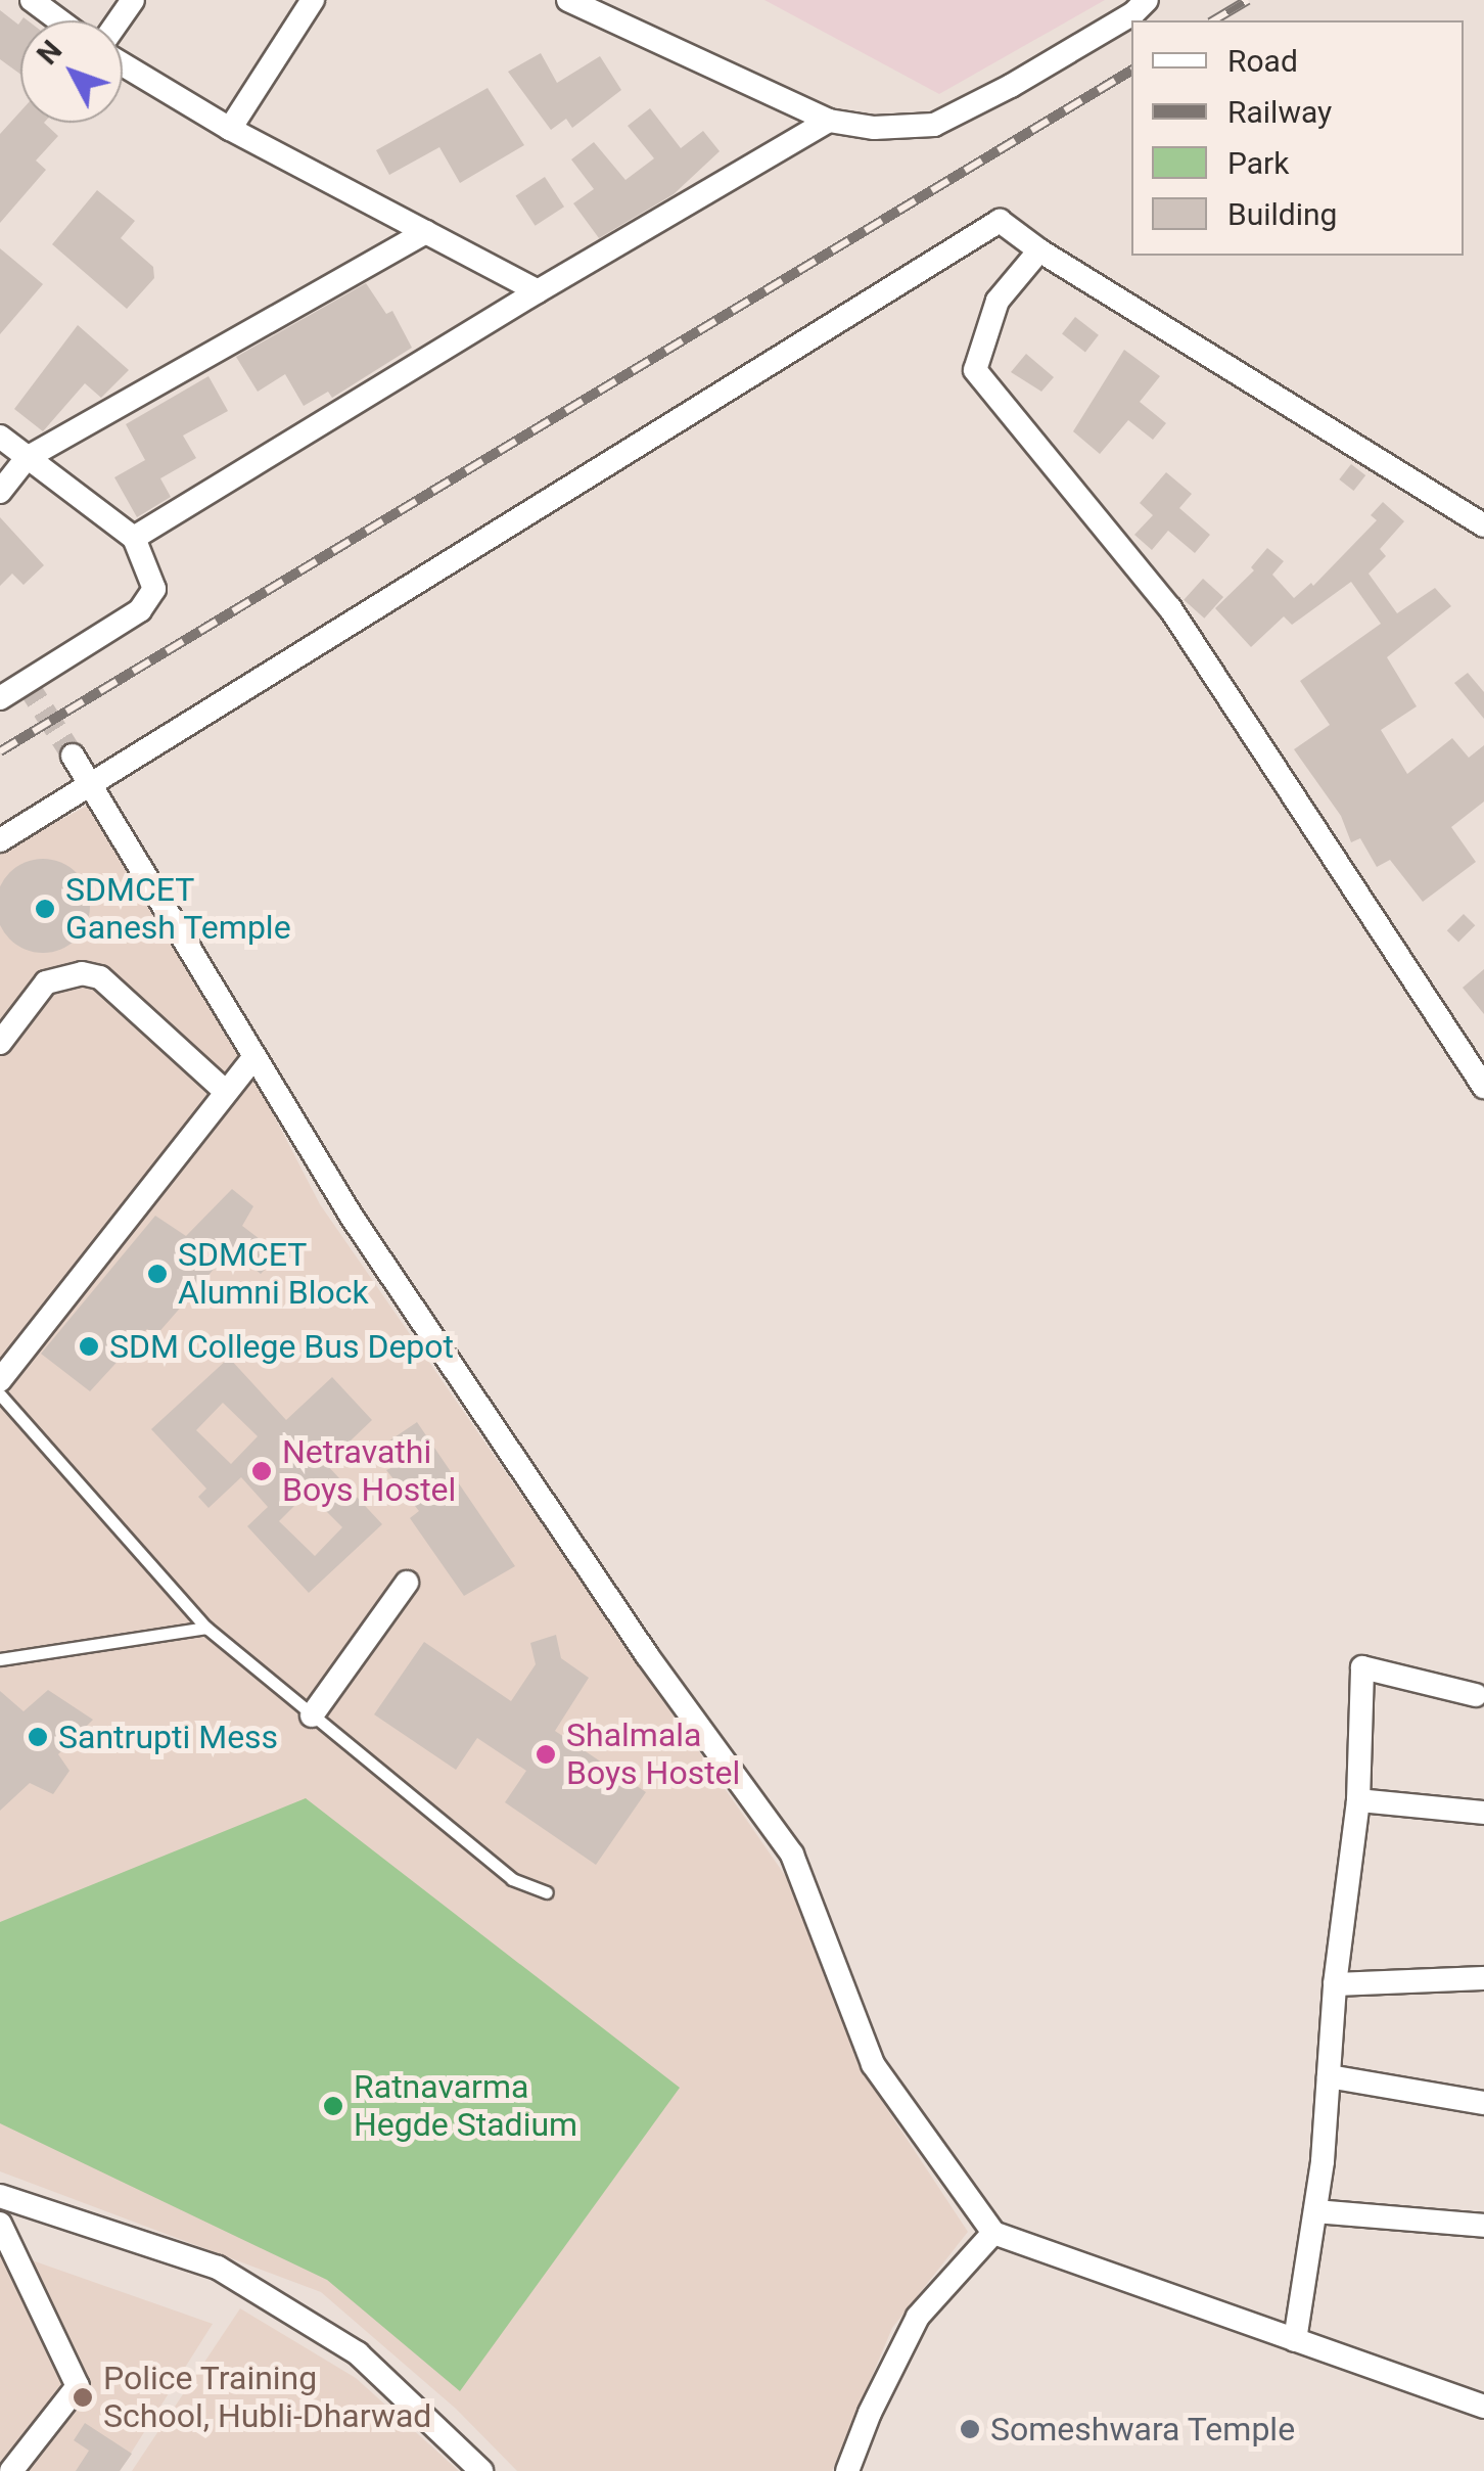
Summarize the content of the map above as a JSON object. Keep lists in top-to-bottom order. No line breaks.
{"places":["SDMCET Ganesh Temple","SDMCET Alumni Block","SDM College Bus Depot","Netravathi Boys Hostel","Santrupti Mess","Shalmala Boys Hostel","Ratnavarma Hegde Stadium","Police Training School, Hubli-Dharwad","Someshwara Temple"],"legend":["Road","Railway","Park","Building"],"north":"top left"}
